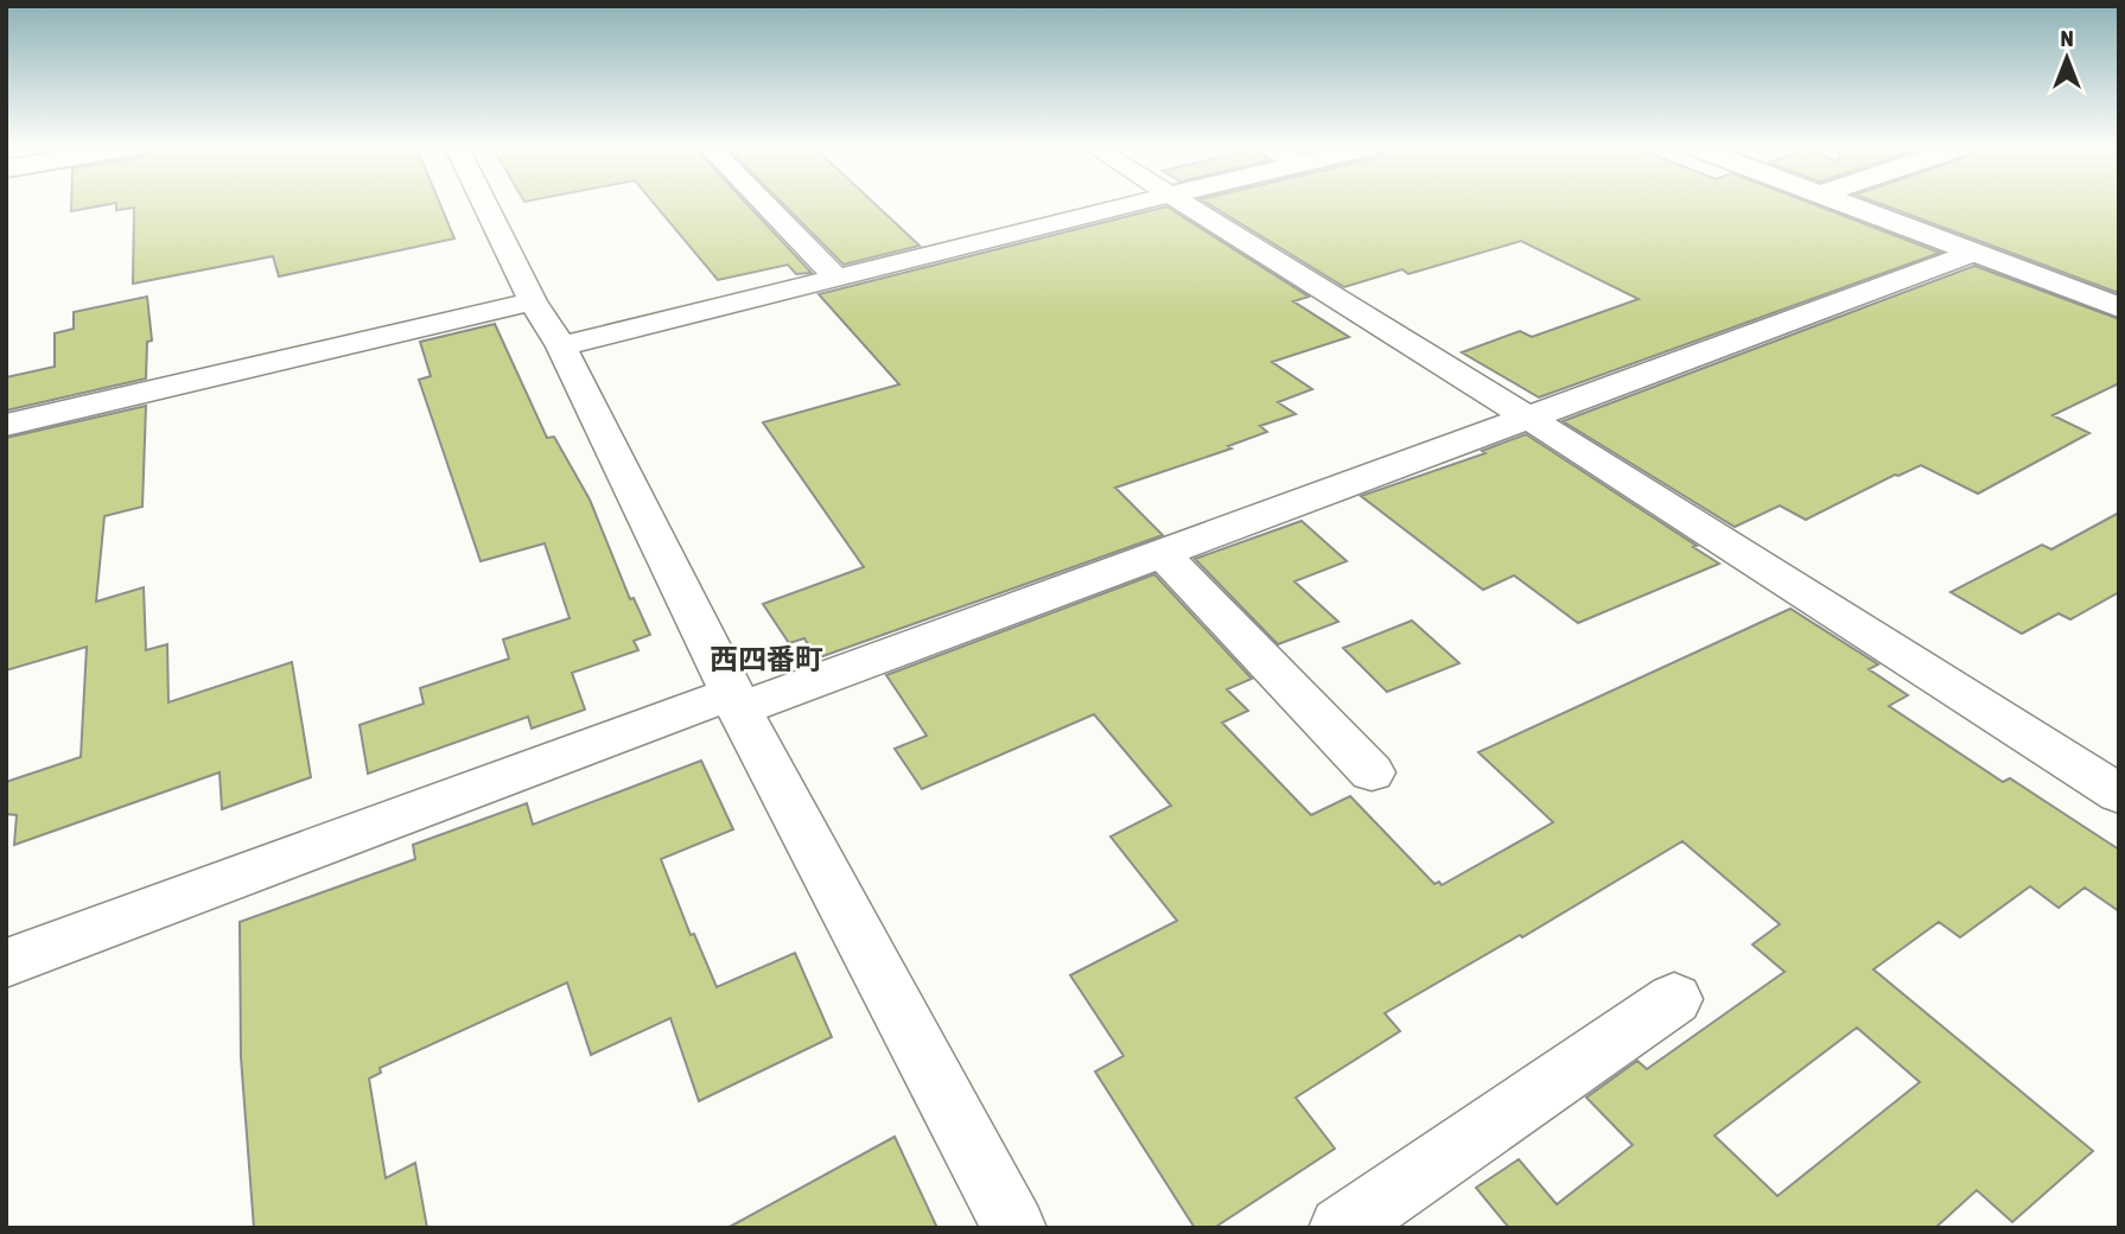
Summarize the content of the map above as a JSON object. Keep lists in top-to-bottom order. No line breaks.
{"districts":["西四番町"],"north":"top"}
